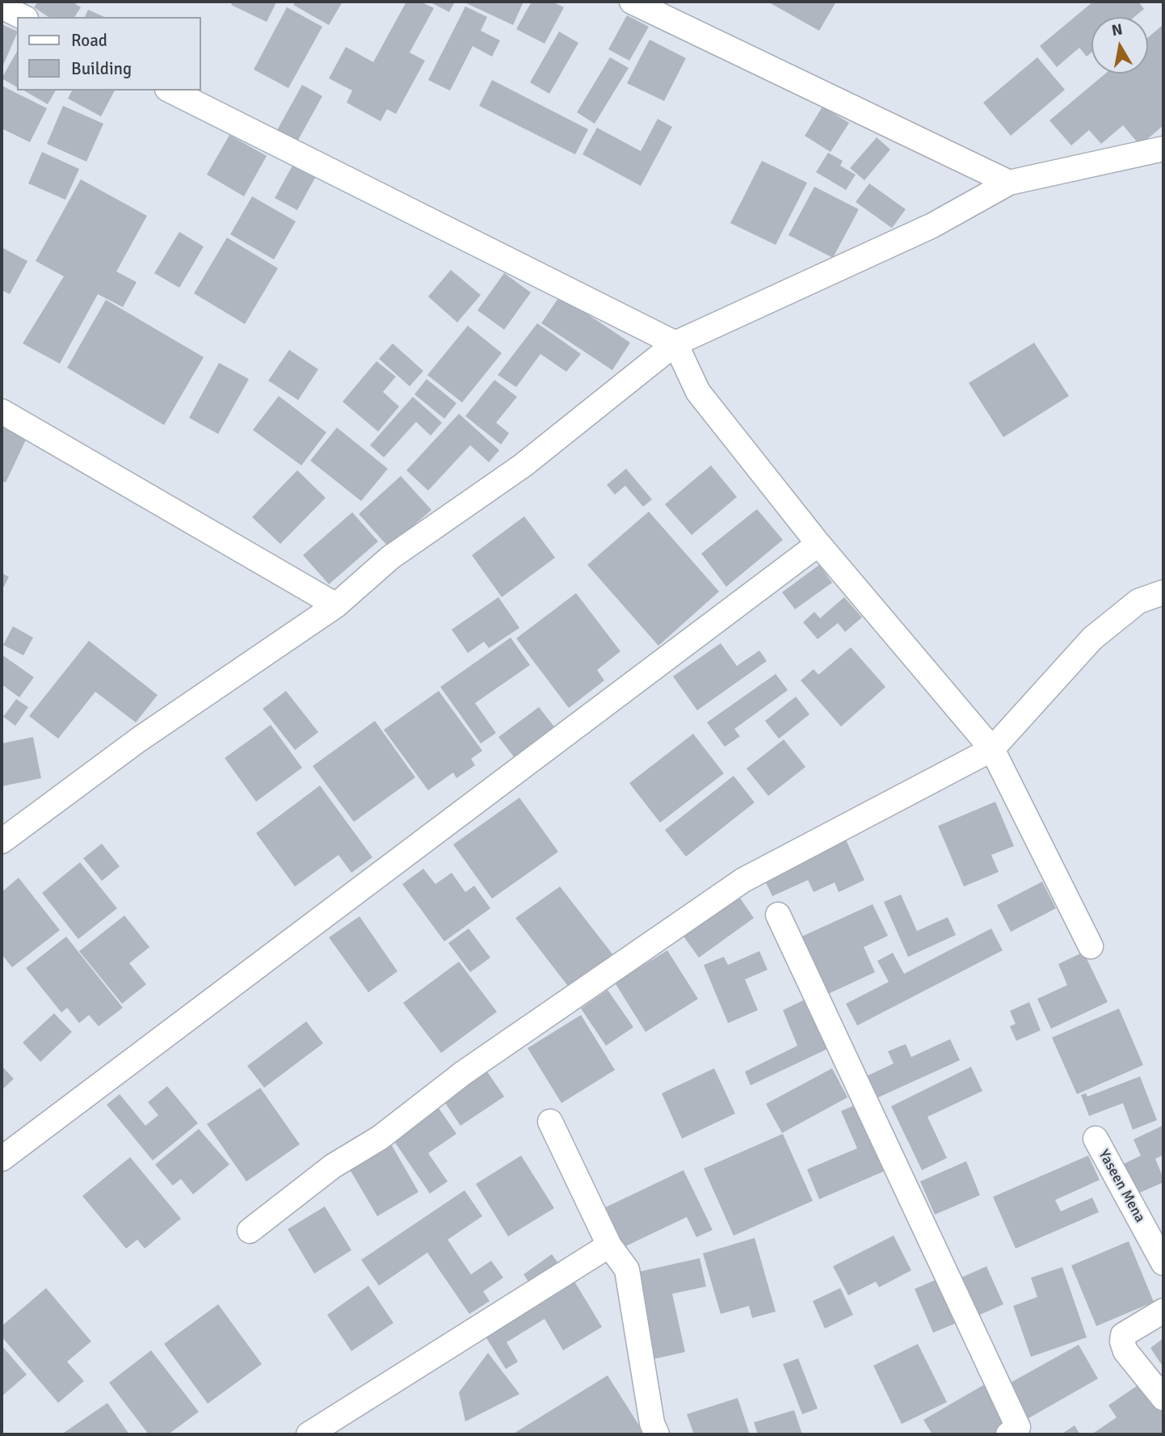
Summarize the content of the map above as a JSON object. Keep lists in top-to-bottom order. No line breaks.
{"streets":{"street":["Yaseen Mena"]},"legend":["Road","Building"],"north":"top"}
